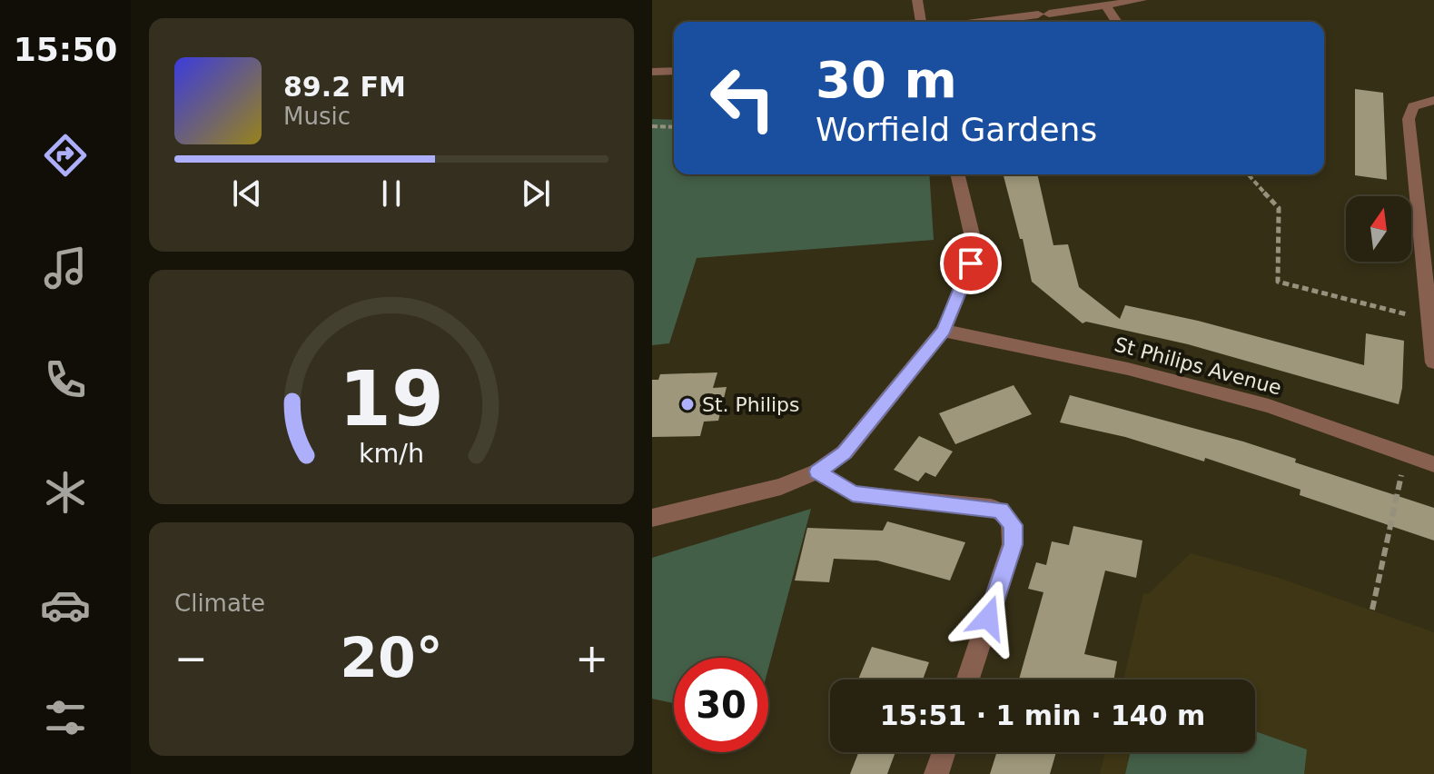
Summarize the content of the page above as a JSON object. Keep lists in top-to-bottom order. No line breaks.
{"streets":{"street":["St Philips Avenue"]},"places":["St. Philips"],"north":"top","page":{"tabs":"15:50","turn":["30 m","Worfield Gardens"],"song":["89.2 FM","Music"],"tile":"Climate","heat":["−","20°","+"],"limit":"30","trip":"15:51 · 1 min · 140 m","gauge":["19","km/h"]}}
